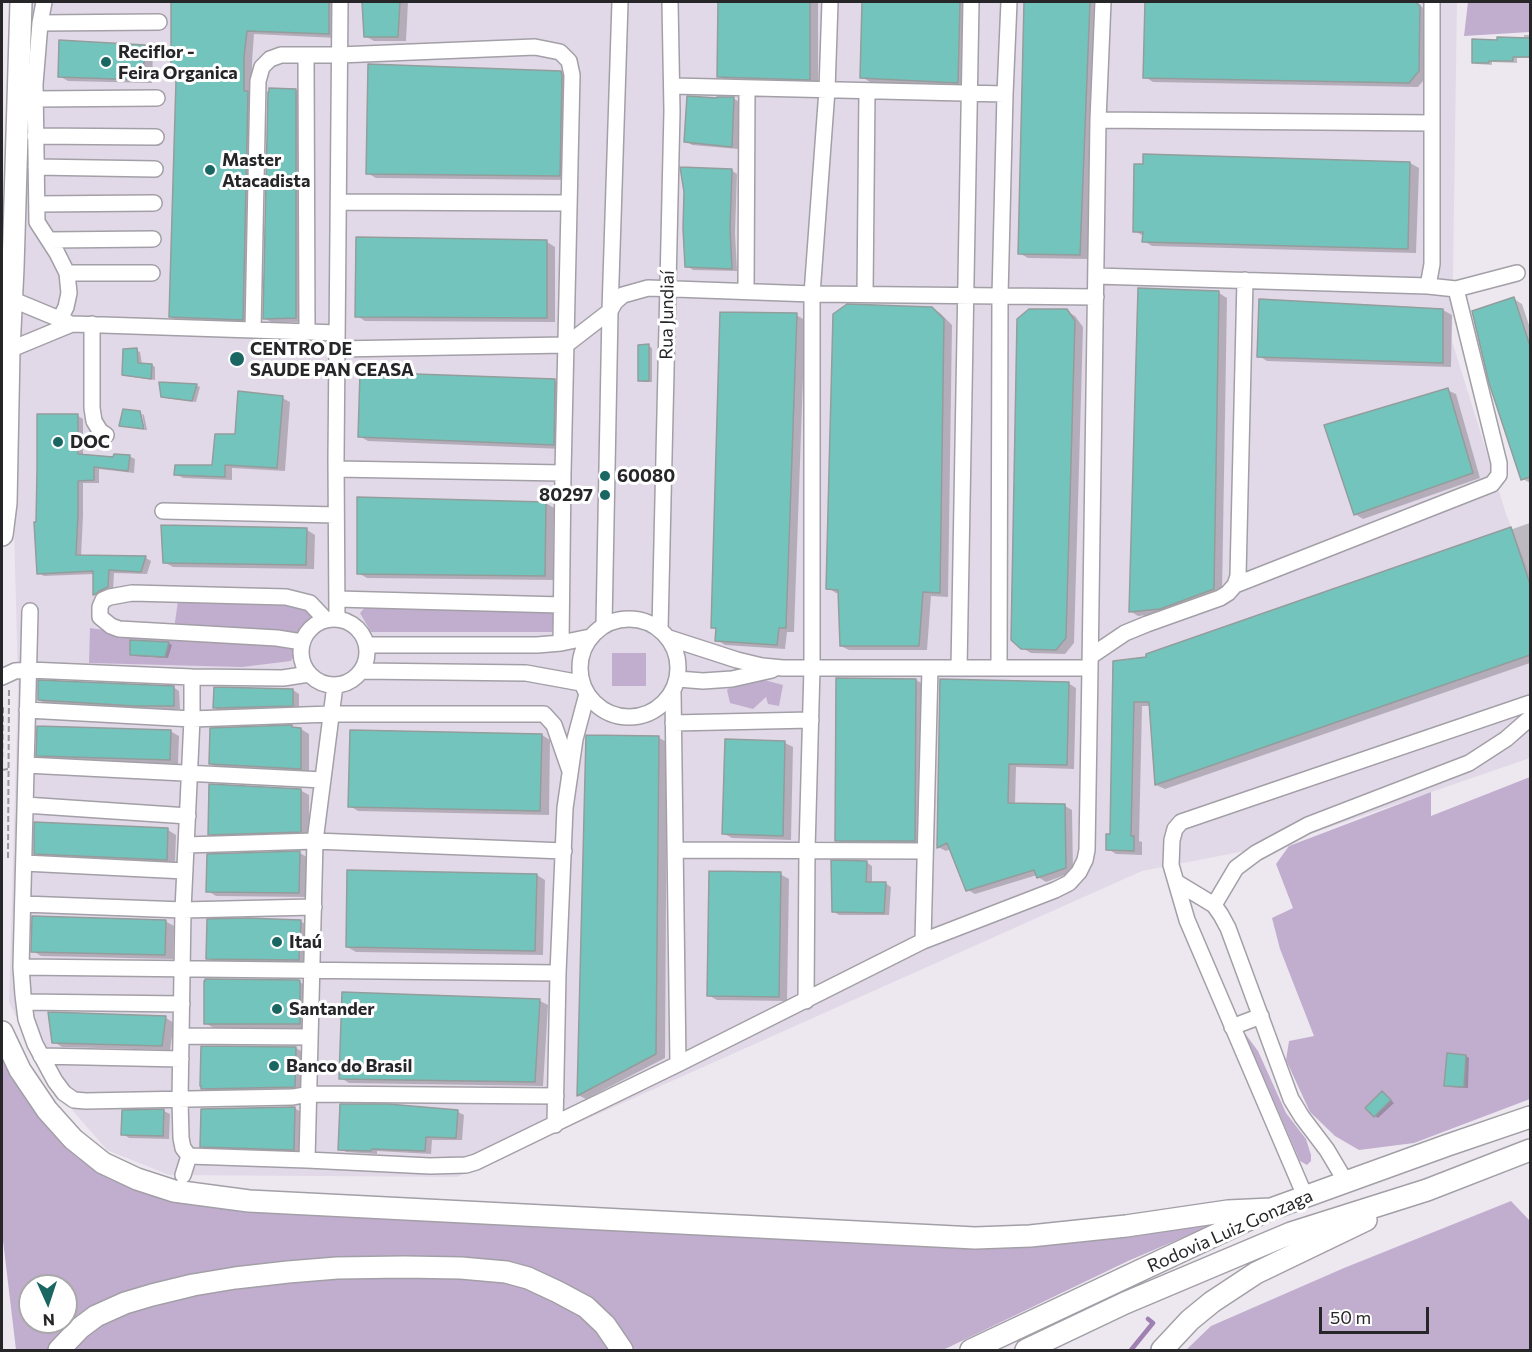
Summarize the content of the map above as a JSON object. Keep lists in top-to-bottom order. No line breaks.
{"streets":{"highway":["Rodovia Luiz Gonzaga"],"street":["Rua Jundiaí"]},"places":["Reciflor - Feira Organica","Master Atacadista","CENTRO DE SAUDE PAN CEASA","DOC","60080","80297","Itaú","Santander","Banco do Brasil"],"scale_bar":"50 m","north":"bottom"}
